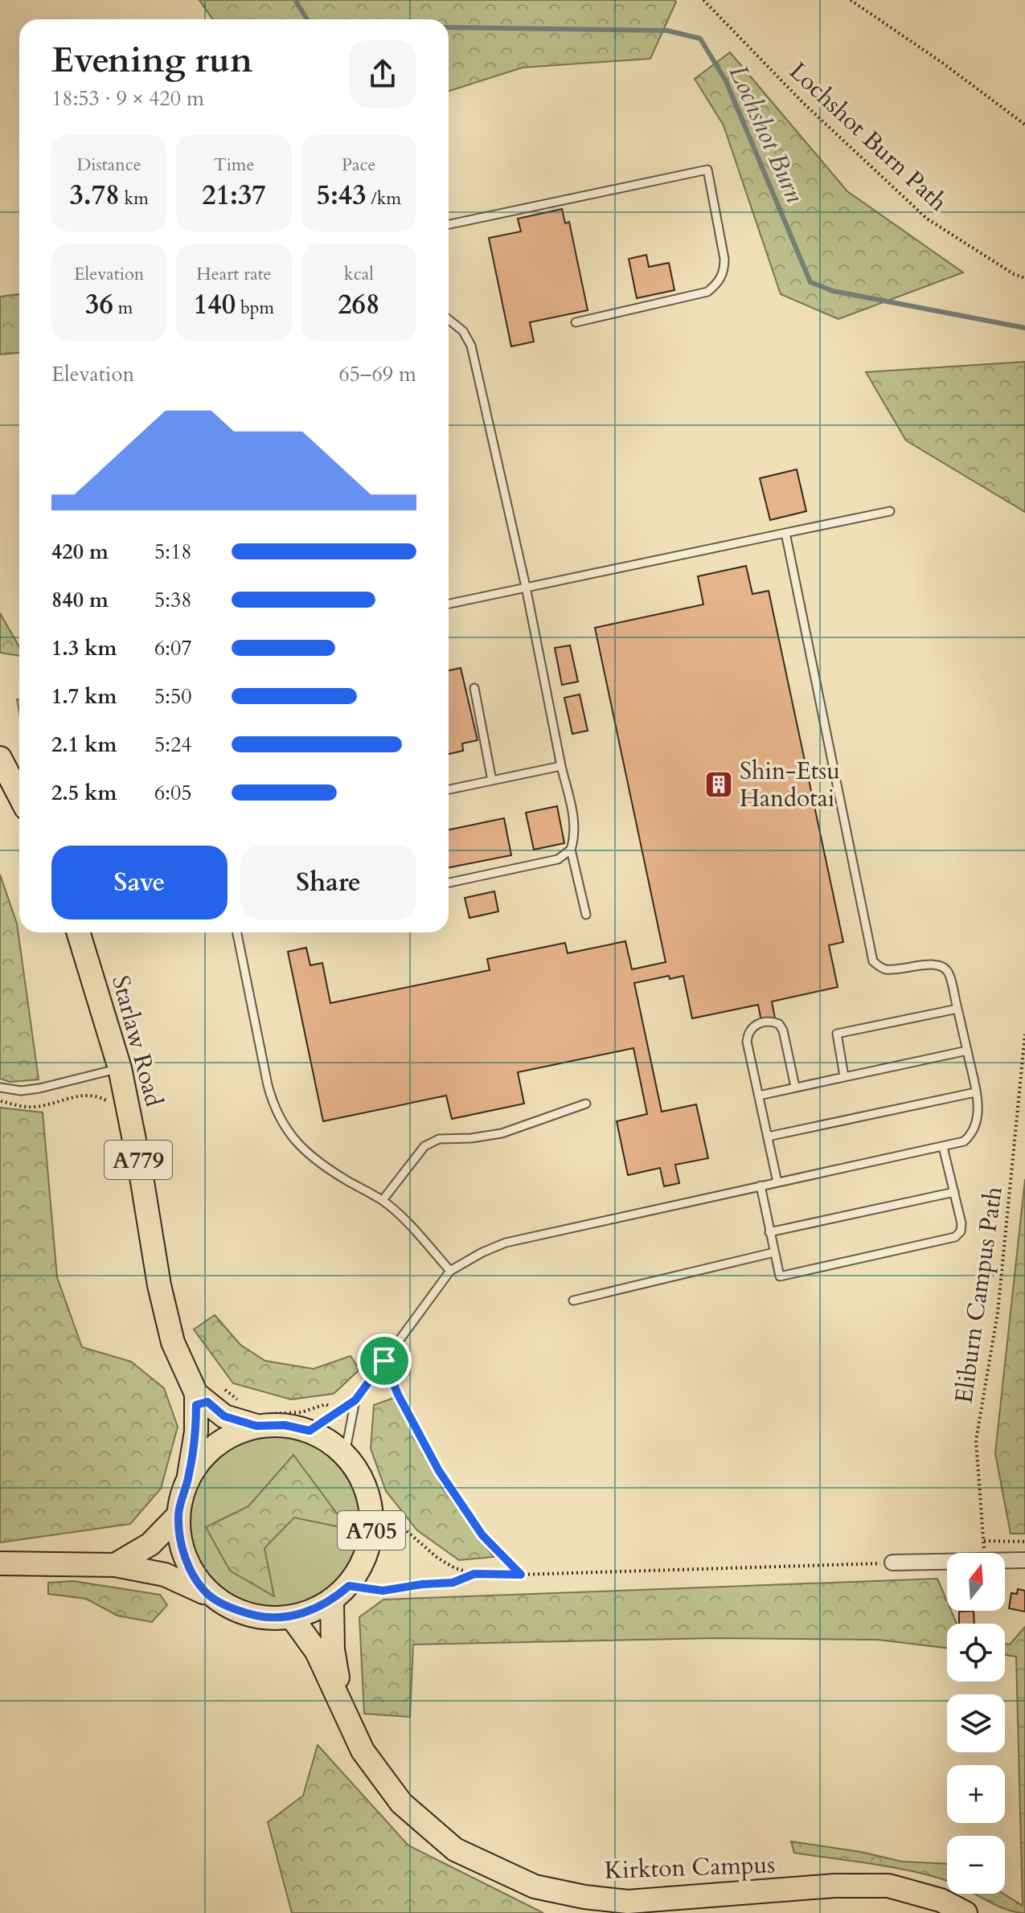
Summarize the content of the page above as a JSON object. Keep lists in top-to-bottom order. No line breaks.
{"streets":{"main road":["Starlaw Road","A779","A705","Kirkton Campus"],"path":["Lochshot Burn Path","Eliburn Campus Path"]},"crossings":[["Starlaw Road","A779"],["A779","A705"]],"water":["Lochshot Burn"],"places":{"building":["Shin-Etsu Handotai"]},"north":"top","page":{"heading":["Evening run","18:53 · 9 × 420 m"],"stats":[["Distance","3.78 km"],["Time","21:37"],["Pace","5:43 /km"],["Elevation","36 m"],["Heart rate","140 bpm"],["kcal","268"]],"chart":["Elevation","65–69 m"],"list":[{"name":"420 m","note":"5:18"},{"name":"840 m","note":"5:38"},{"name":"1.3 km","note":"6:07"},{"name":"1.7 km","note":"5:50"},{"name":"2.1 km","note":"5:24"},{"name":"2.5 km","note":"6:05"}],"buttons":["Save","Share"],"map_buttons":["+","−"]}}
